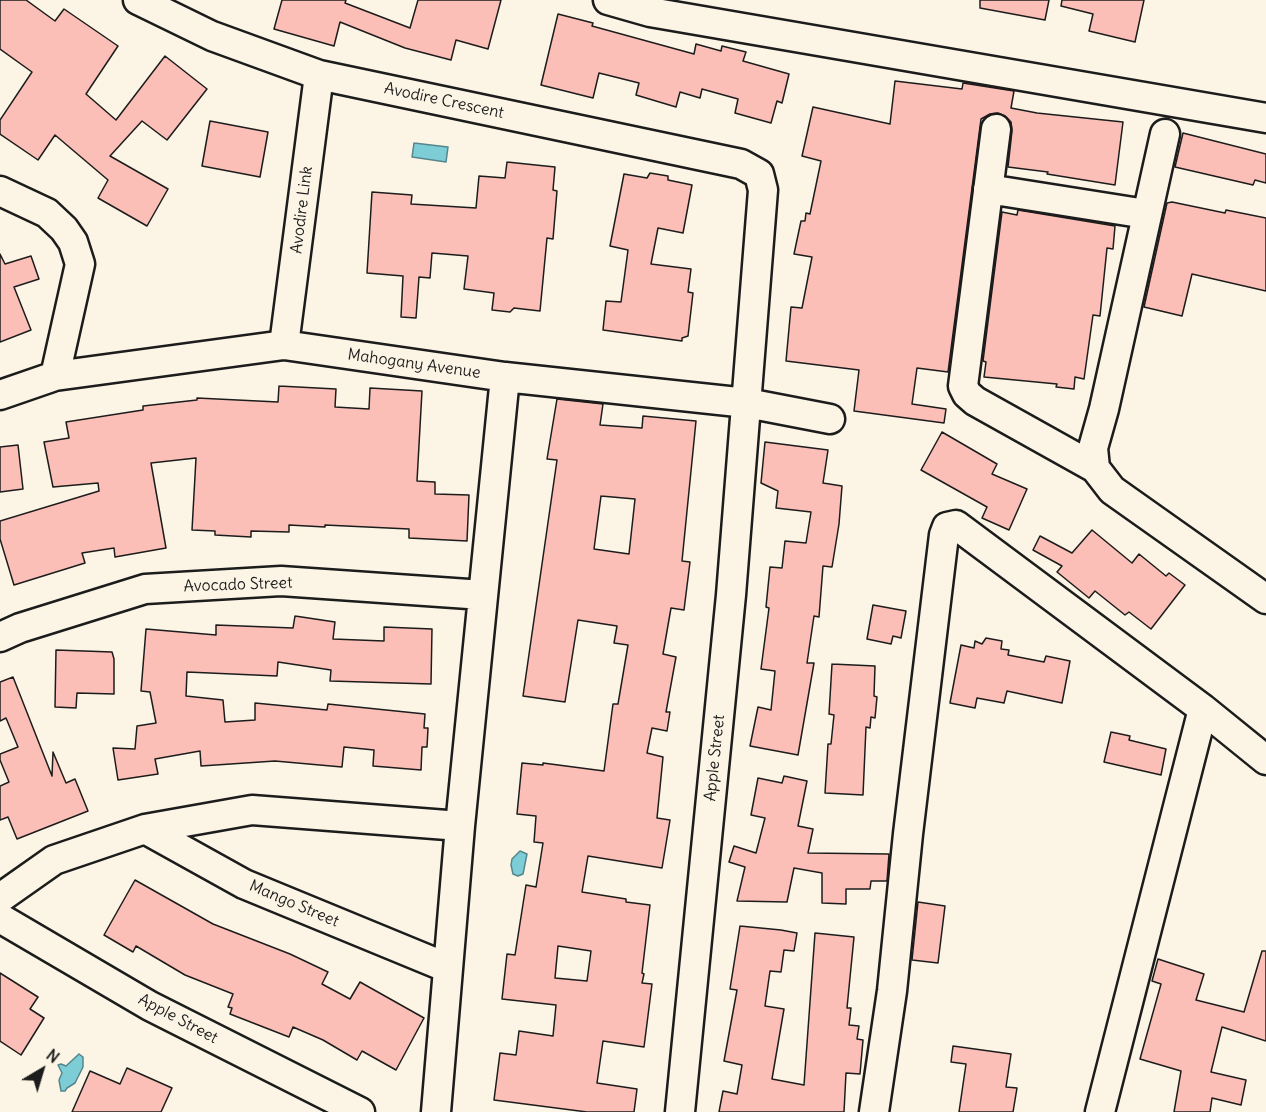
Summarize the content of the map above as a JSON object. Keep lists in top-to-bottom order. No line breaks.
{"streets":{"street":["Avodire Crescent","Avodire Link","Mahogany Avenue","Avocado Street","Apple Street","Mango Street"]},"crossings":[["Avodire Crescent","Avodire Link"],["Avodire Crescent","Apple Street"],["Avodire Link","Mahogany Avenue"],["Mahogany Avenue","Apple Street"]],"north":"top right"}
